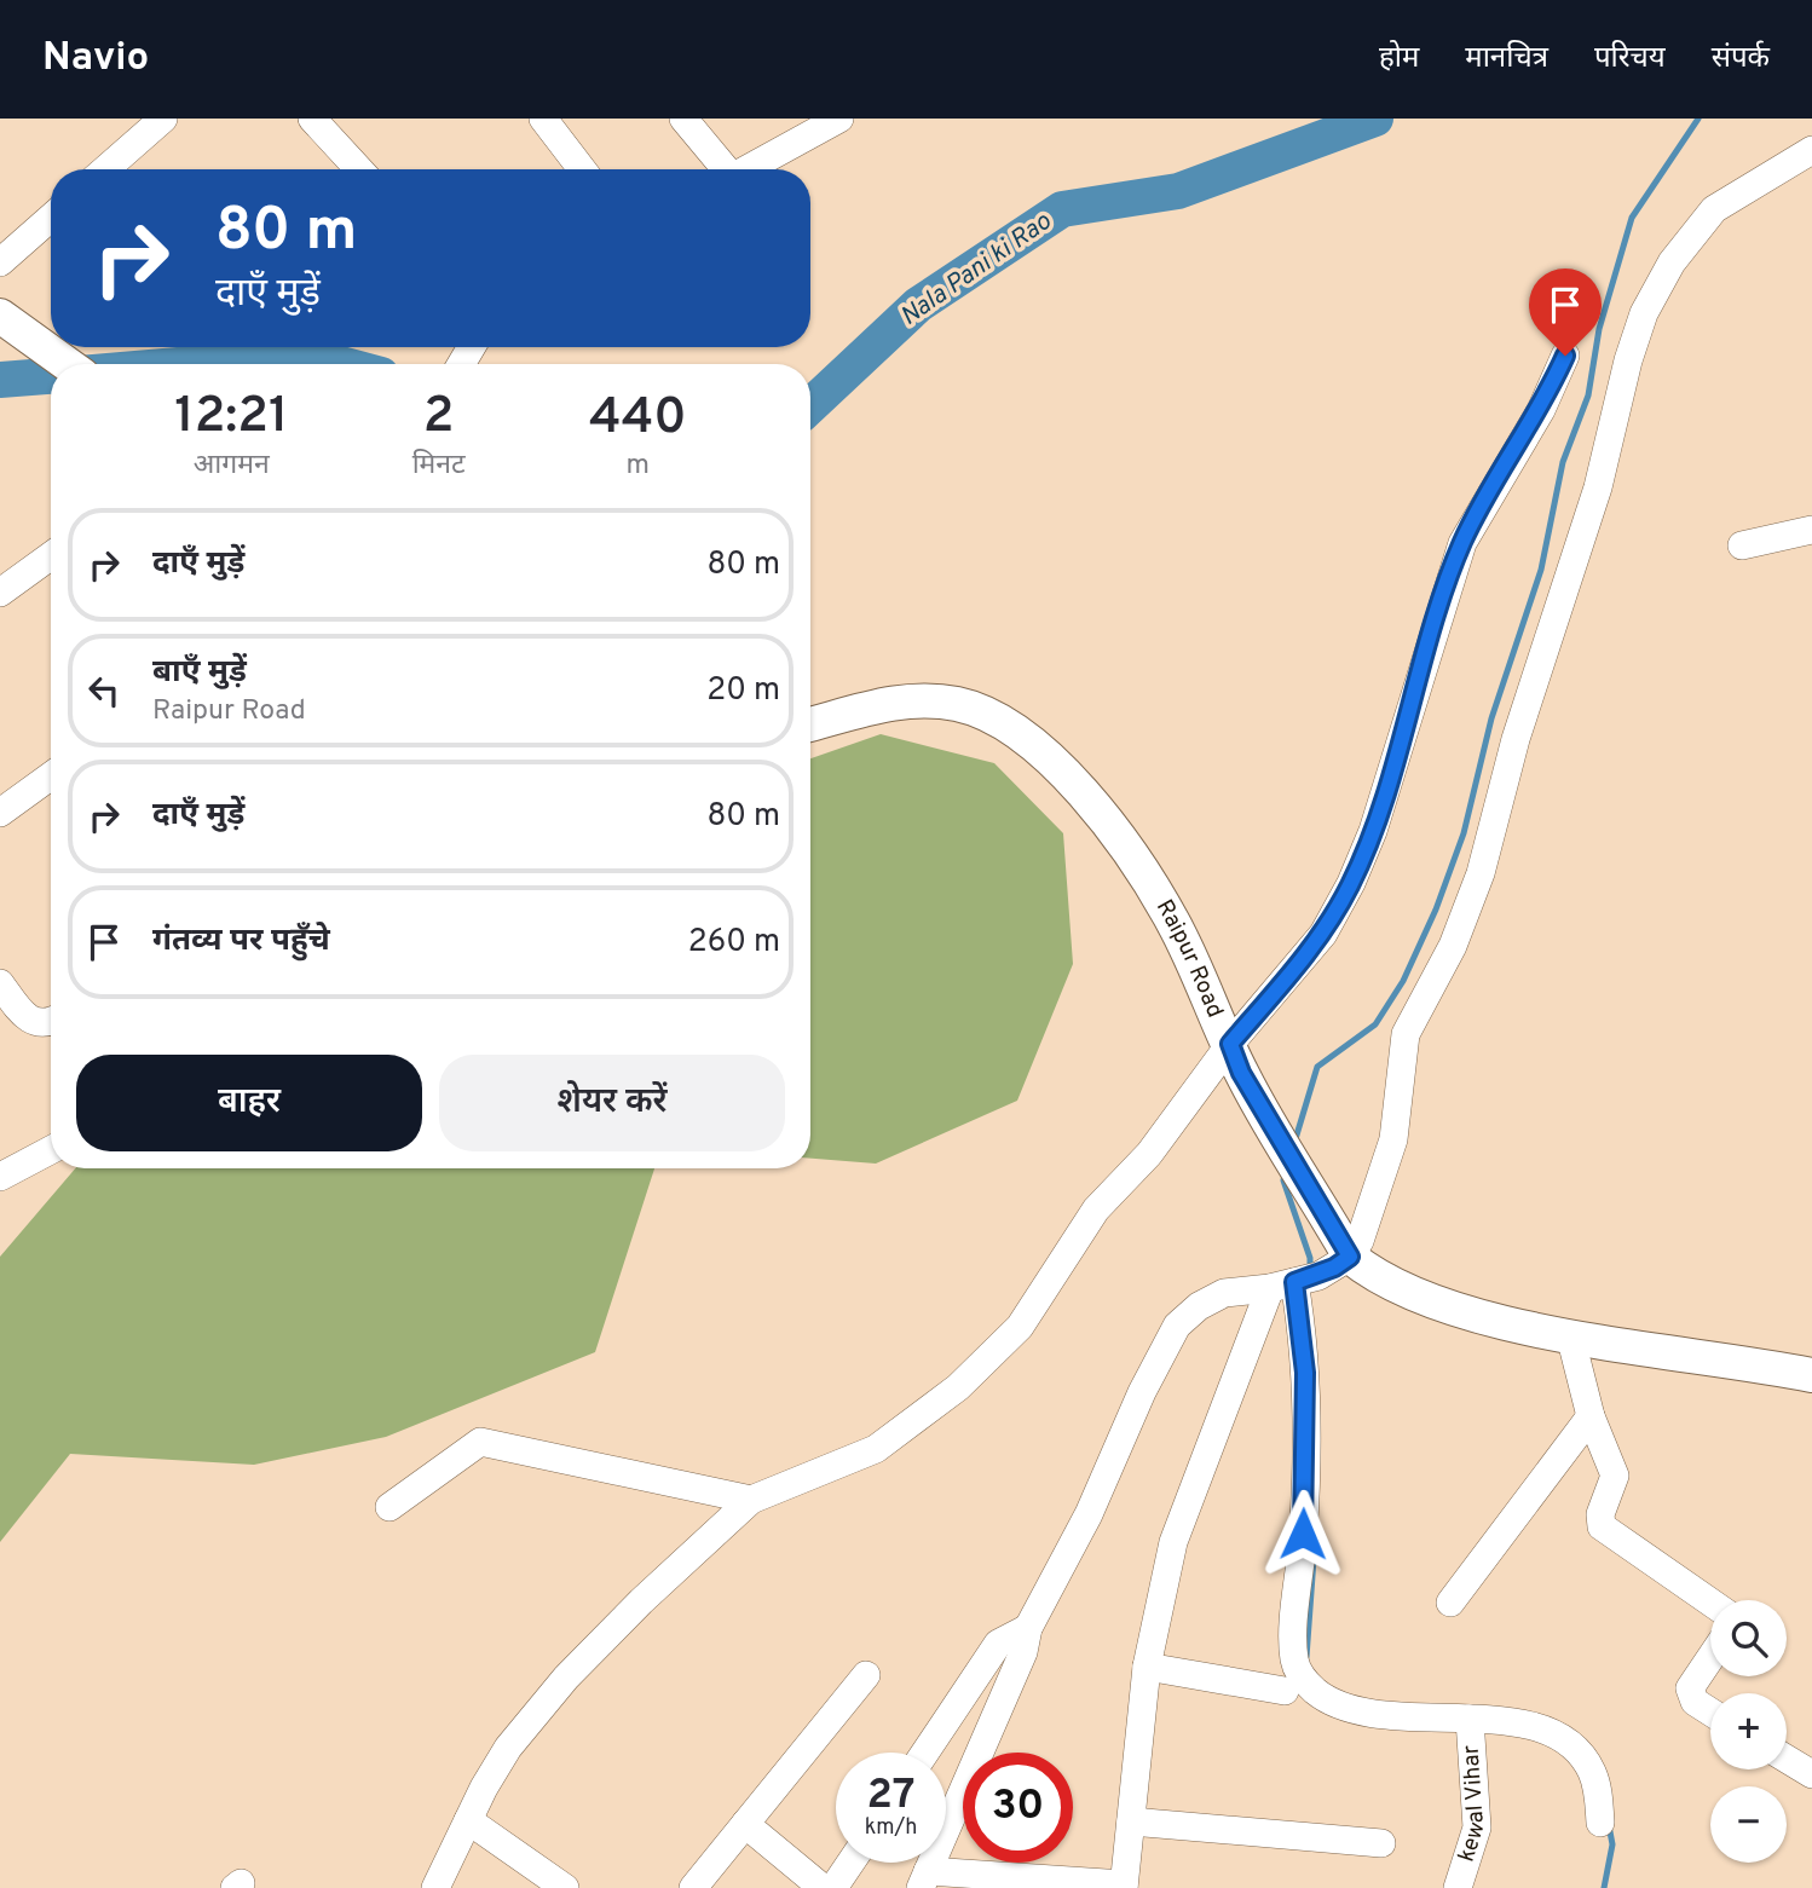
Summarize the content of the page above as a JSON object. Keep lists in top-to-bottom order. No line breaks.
{"streets":{"main road":["Raipur Road"],"street":["kewal Vihar"]},"water":["Nala Pani ki Rao"],"page":{"header":"Navio","nav":["होम","मानचित्र","परिचय","संपर्क"],"turn":["80 m","दाएँ मुड़ें"],"eta":["12:21","आगमन","2","मिनट","440","m"],"list":[{"name":"दाएँ मुड़ें","value":"80 m"},{"name":"बाएँ मुड़ें","note":"Raipur Road","value":"20 m"},{"name":"दाएँ मुड़ें","value":"80 m"},{"name":"गंतव्य पर पहुँचे","value":"260 m"}],"buttons":["बाहर","शेयर करें"],"map_buttons":["+","−"],"speed":"27 km/h","limit":"30"}}
